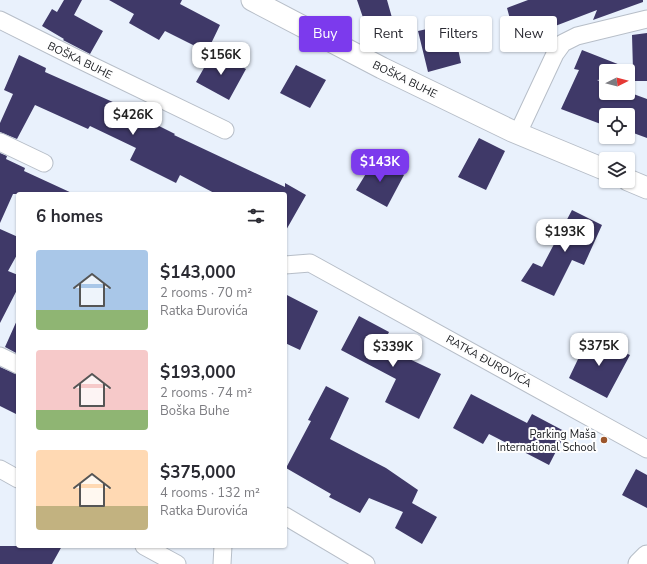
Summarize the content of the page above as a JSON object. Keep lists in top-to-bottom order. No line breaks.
{"streets":{"street":["BOŠKA BUHE","RATKA ĐUROVIĆA"]},"places":["Parking Maša International School"],"north":"right","page":{"chip":["Buy","Rent","Filters","New"],"price":["$156K","$426K","$143K","$193K","$375K","$339K"],"heading":"6 homes","list":[{"name":"$143,000","note":"2 rooms · 70 m² · Ratka Đurovića"},{"name":"$193,000","note":"2 rooms · 74 m² · Boška Buhe"},{"name":"$375,000","note":"4 rooms · 132 m² · Ratka Đurovića"}]}}
